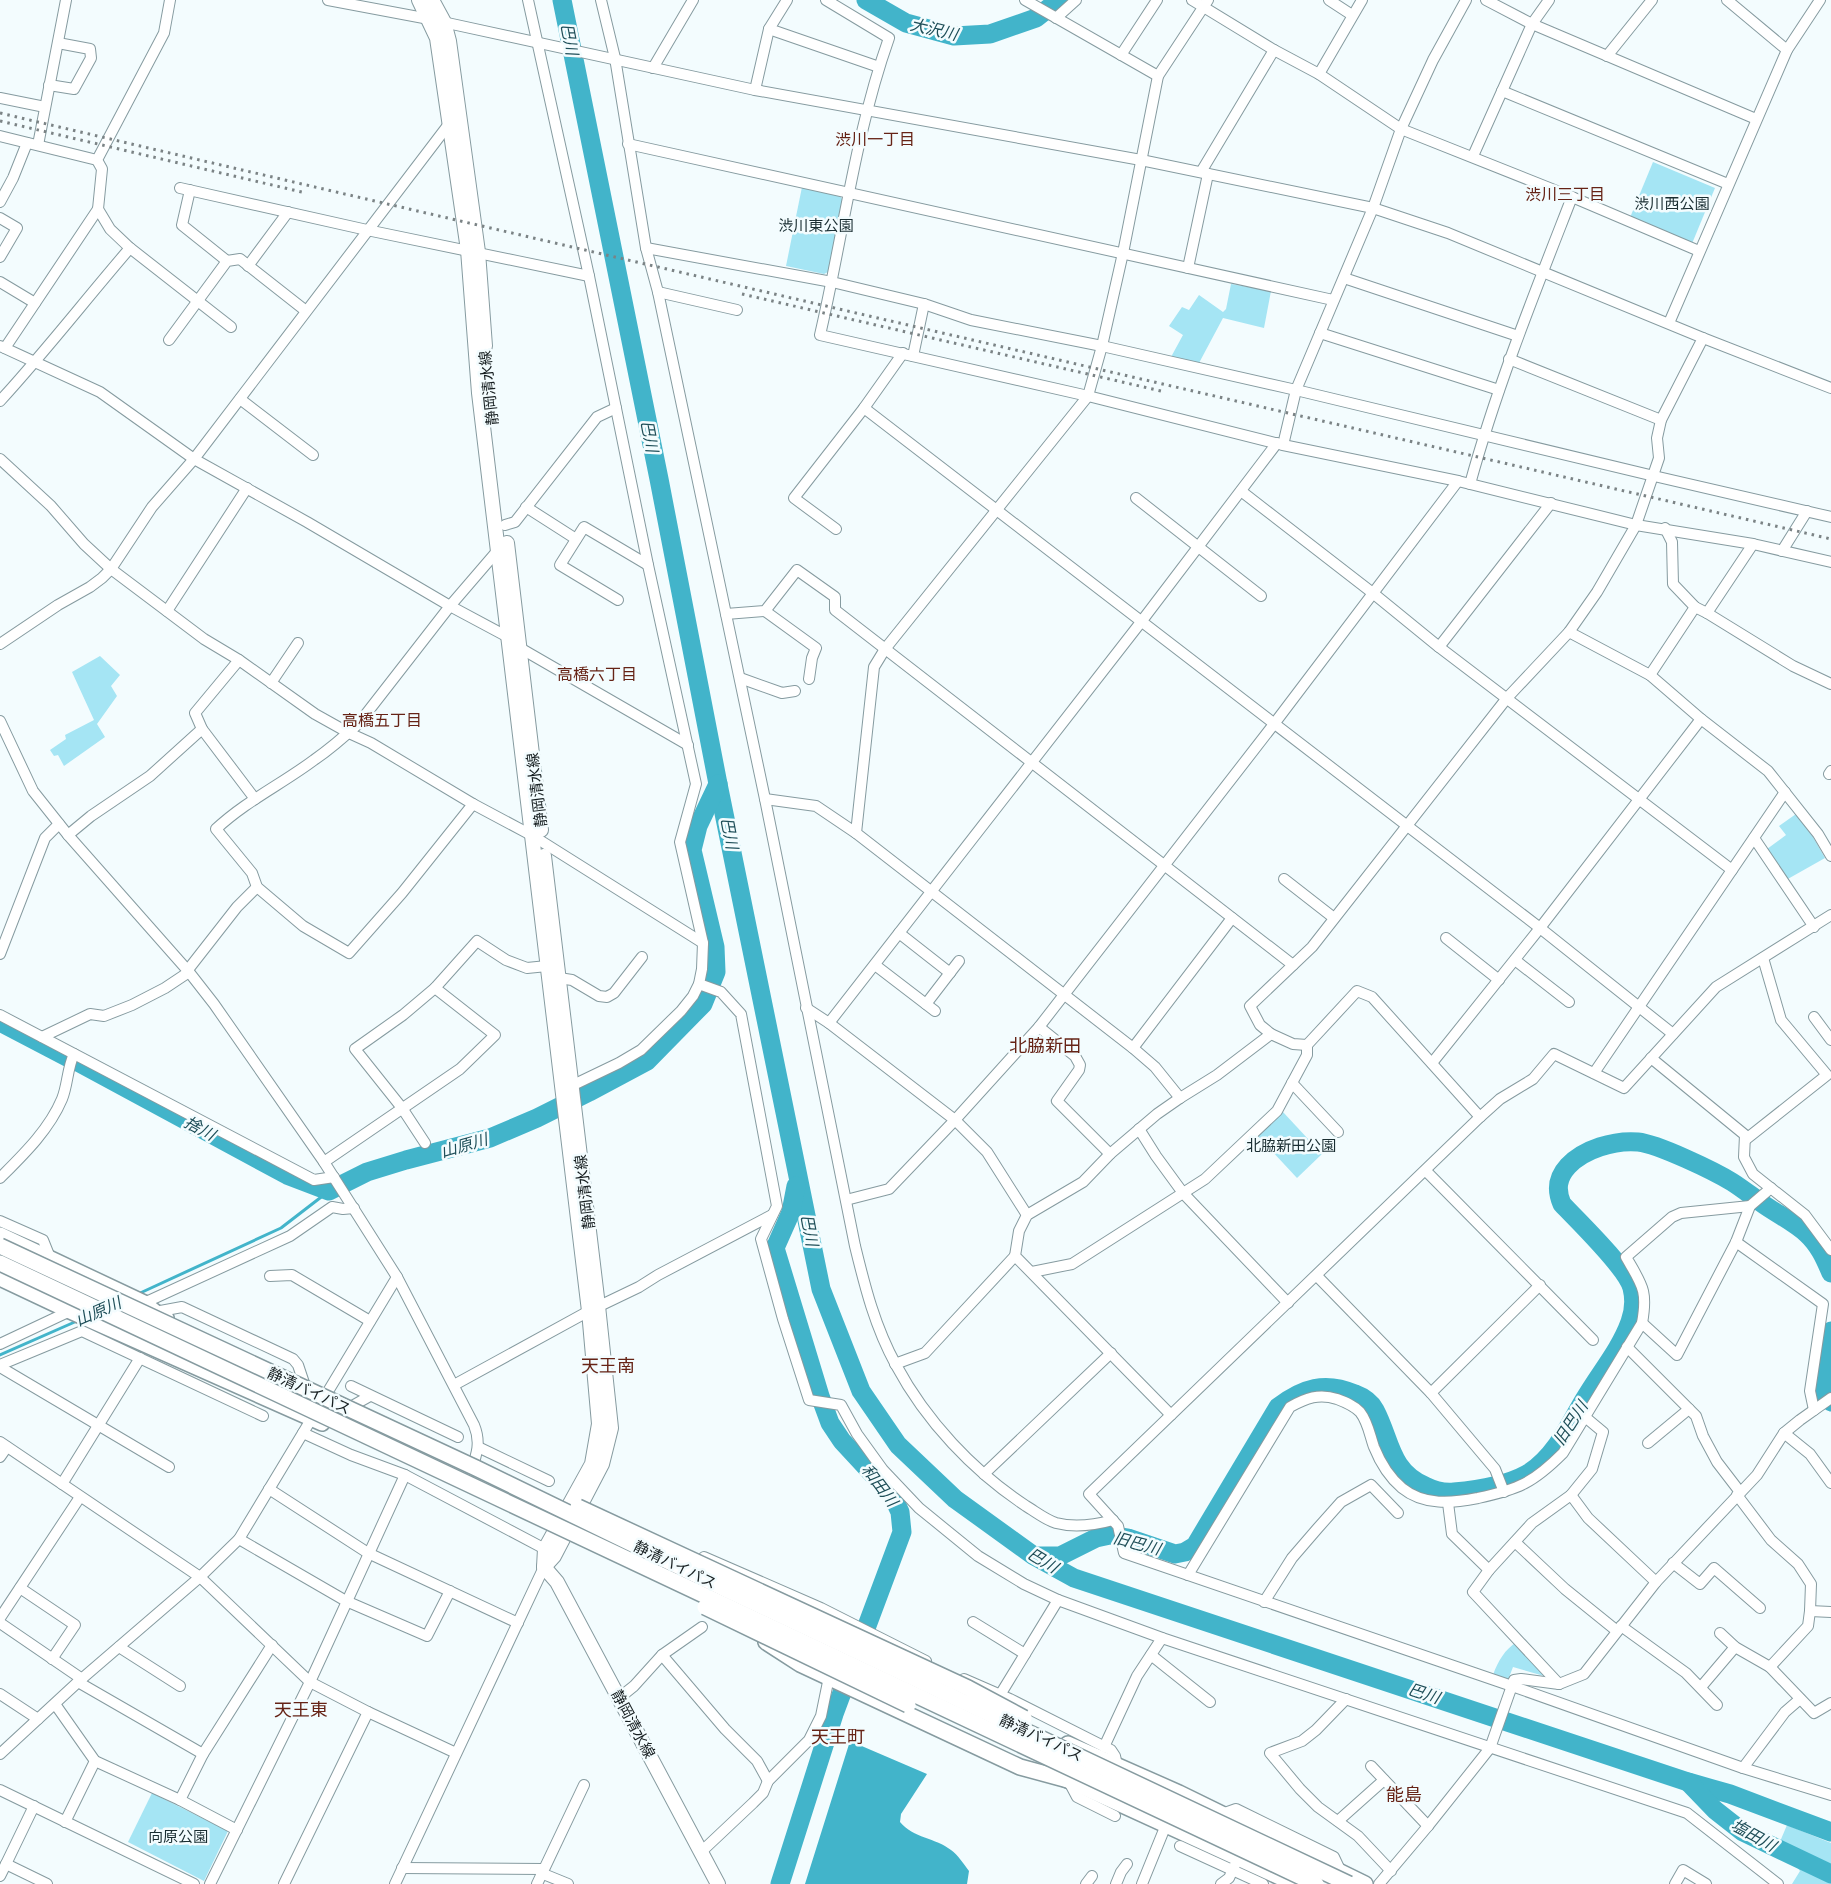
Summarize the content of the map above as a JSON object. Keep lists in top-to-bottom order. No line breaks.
{"streets":{"highway":["静清バイパス"],"main road":["静岡清水線"]},"districts":["渋川一丁目","渋川三丁目","高橋六丁目","高橋五丁目","北脇新田","天王南","天王東","天王町","能島"],"water":["大沢川","巴川","捨川","山原川","旧巴川","和田川","塩田川"],"parks":["渋川西公園","渋川東公園","北脇新田公園","向原公園"]}
